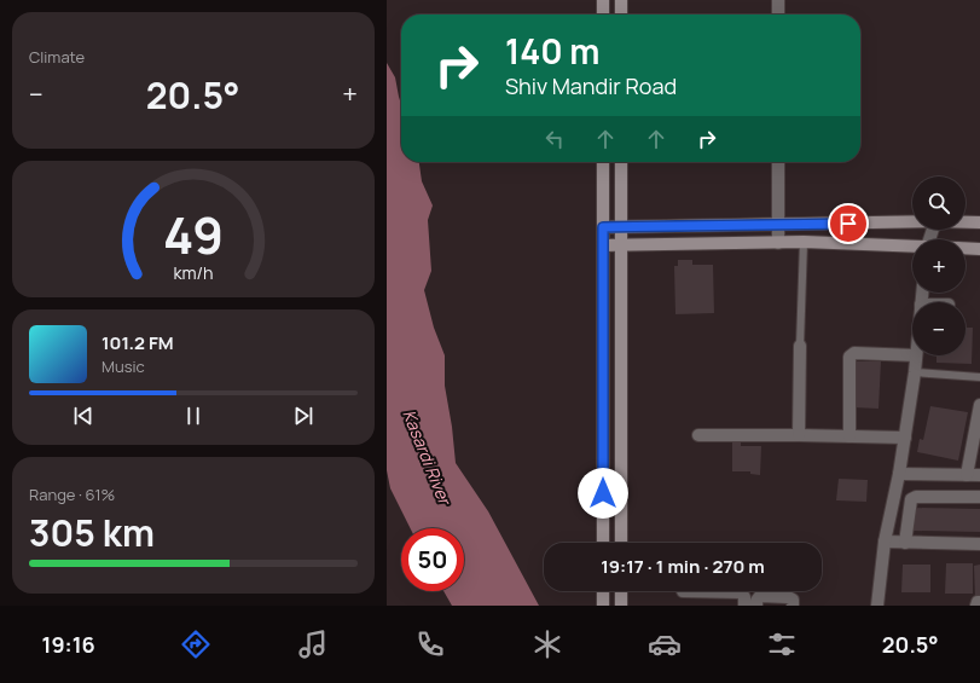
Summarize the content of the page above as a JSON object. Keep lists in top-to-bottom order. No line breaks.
{"water":["Kasardi River"],"page":{"tile":["Climate",["Range · 61%","305 km"]],"turn":["140 m","Shiv Mandir Road"],"heat":["−","20.5°","+"],"map_buttons":["+","−"],"song":["101.2 FM","Music"],"limit":"50","trip":"19:17 · 1 min · 270 m","tabs":["19:16","20.5°"],"gauge":["49","km/h"]}}
